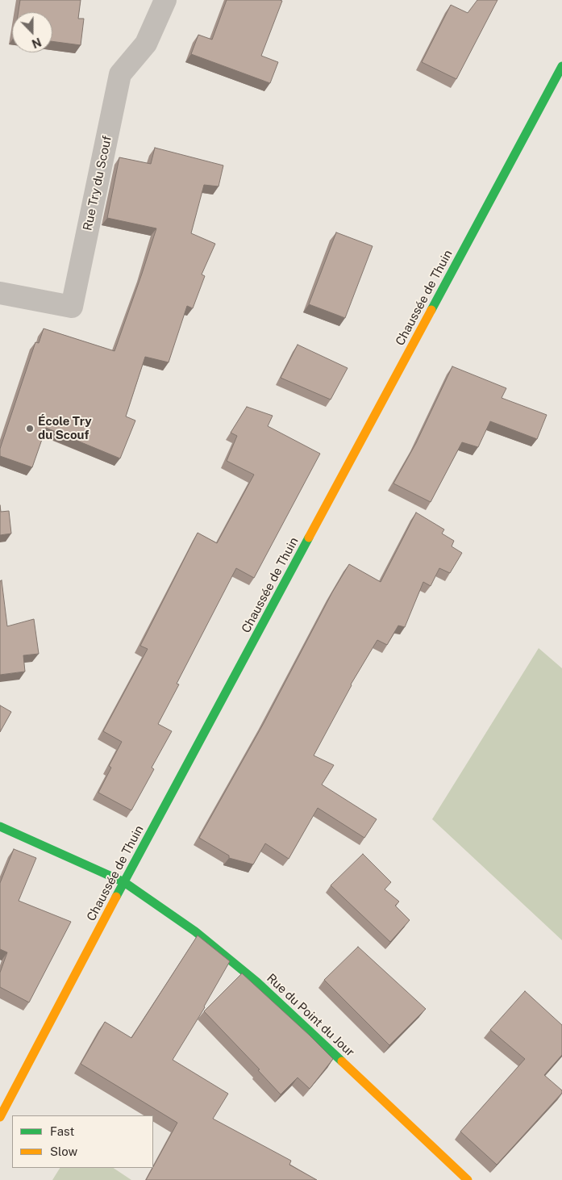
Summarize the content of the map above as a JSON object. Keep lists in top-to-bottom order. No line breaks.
{"streets":{"main road":["Chaussée de Thuin","Rue du Point du Jour"],"street":["Rue Try du Scouf"]},"crossings":[["Chaussée de Thuin","Rue du Point du Jour"]],"places":["École Try du Scouf"],"legend":["Fast","Slow"],"north":"bottom"}
